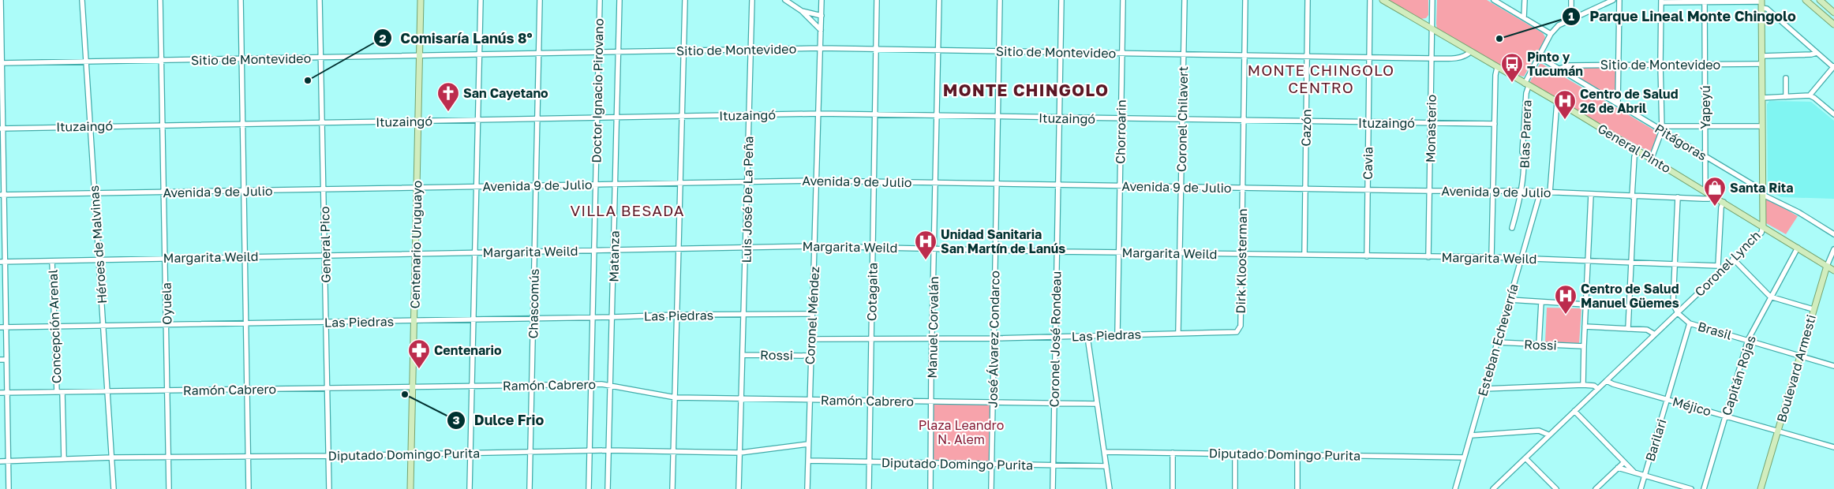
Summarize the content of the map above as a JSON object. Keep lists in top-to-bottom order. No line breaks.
{"streets":{"main road":["General Pinto","Centenario Uruguayo","Coronel Lynch","Boulevard Armesti"],"street":["Sitio de Montevideo","Doctor Ignacio Pirovano","Yapeyú","Ituzaingó","Coronel Chilavert","Cazón","Monasterio","Chorroarin","Blas Parera","Pitágoras","Cavia","Avenida 9 de Julio","Luis José De La Peña","Héroes de Malvinas","General Pico","Margarita Weild","Matanza","Dirk Kloosterman","Cotagaita","Oyuela","Chascomús","Las Piedras","Coronel Méndez","Concepción Arenal","Manuel Corvalán","Brasil","José Álvarez Condarco","Coronel José Rondeau","Esteban Echeverría","Rossi","Capitán Rojas","Ramón Cabrero","Méjico","Barilari","Diputado Domingo Purita"]},"crossings":[["Sitio de Montevideo","Doctor Ignacio Pirovano"],["Sitio de Montevideo","Yapeyú"],["Sitio de Montevideo","Coronel Chilavert"],["Sitio de Montevideo","Cazón"],["Sitio de Montevideo","Monasterio"],["Sitio de Montevideo","Chorroarin"],["Sitio de Montevideo","Pitágoras"],["Sitio de Montevideo","General Pinto"],["Sitio de Montevideo","Cavia"],["Sitio de Montevideo","Luis José De La Peña"],["Sitio de Montevideo","Héroes de Malvinas"],["Sitio de Montevideo","General Pico"],["Sitio de Montevideo","Centenario Uruguayo"],["Sitio de Montevideo","Matanza"],["Sitio de Montevideo","Dirk Kloosterman"],["Sitio de Montevideo","Coronel Lynch"],["Sitio de Montevideo","Cotagaita"],["Sitio de Montevideo","Oyuela"],["Sitio de Montevideo","Chascomús"],["Sitio de Montevideo","Coronel Méndez"],["Sitio de Montevideo","Manuel Corvalán"],["Sitio de Montevideo","José Álvarez Condarco"],["Sitio de Montevideo","Coronel José Rondeau"],["Doctor Ignacio Pirovano","Ituzaingó"],["Doctor Ignacio Pirovano","Avenida 9 de Julio"],["Doctor Ignacio Pirovano","Margarita Weild"],["Doctor Ignacio Pirovano","Las Piedras"],["Doctor Ignacio Pirovano","Ramón Cabrero"],["Doctor Ignacio Pirovano","Diputado Domingo Purita"],["Yapeyú","Pitágoras"],["Yapeyú","General Pinto"],["Ituzaingó","Coronel Chilavert"],["Ituzaingó","Cazón"],["Ituzaingó","Monasterio"],["Ituzaingó","Chorroarin"],["Ituzaingó","Cavia"],["Ituzaingó","Luis José De La Peña"],["Ituzaingó","Héroes de Malvinas"],["Ituzaingó","General Pico"],["Ituzaingó","Centenario Uruguayo"],["Ituzaingó","Matanza"],["Ituzaingó","Dirk Kloosterman"],["Ituzaingó","Cotagaita"],["Ituzaingó","Oyuela"],["Ituzaingó","Chascomús"],["Ituzaingó","Coronel Méndez"],["Ituzaingó","Manuel Corvalán"],["Ituzaingó","José Álvarez Condarco"],["Ituzaingó","Coronel José Rondeau"],["Coronel Chilavert","Avenida 9 de Julio"],["Coronel Chilavert","Margarita Weild"],["Coronel Chilavert","Las Piedras"],["Cazón","Avenida 9 de Julio"],["Cazón","Margarita Weild"],["Monasterio","General Pinto"],["Monasterio","Avenida 9 de Julio"],["Monasterio","Margarita Weild"],["Chorroarin","Avenida 9 de Julio"],["Chorroarin","Margarita Weild"],["Chorroarin","Las Piedras"],["Blas Parera","Pitágoras"],["Blas Parera","General Pinto"],["Blas Parera","Avenida 9 de Julio"],["Pitágoras","Coronel Lynch"],["General Pinto","Avenida 9 de Julio"],["General Pinto","Coronel Lynch"],["General Pinto","Boulevard Armesti"],["General Pinto","Capitán Rojas"],["Cavia","Avenida 9 de Julio"],["Cavia","Margarita Weild"],["Avenida 9 de Julio","Luis José De La Peña"],["Avenida 9 de Julio","Héroes de Malvinas"],["Avenida 9 de Julio","General Pico"],["Avenida 9 de Julio","Centenario Uruguayo"],["Avenida 9 de Julio","Matanza"],["Avenida 9 de Julio","Dirk Kloosterman"],["Avenida 9 de Julio","Cotagaita"],["Avenida 9 de Julio","Oyuela"],["Avenida 9 de Julio","Chascomús"],["Avenida 9 de Julio","Coronel Méndez"],["Avenida 9 de Julio","Manuel Corvalán"],["Avenida 9 de Julio","José Álvarez Condarco"],["Avenida 9 de Julio","Coronel José Rondeau"],["Avenida 9 de Julio","Esteban Echeverría"],["Luis José De La Peña","Margarita Weild"],["Luis José De La Peña","Las Piedras"],["Luis José De La Peña","Rossi"],["Luis José De La Peña","Ramón Cabrero"],["Luis José De La Peña","Diputado Domingo Purita"],["Héroes de Malvinas","Margarita Weild"],["Héroes de Malvinas","Las Piedras"],["Héroes de Malvinas","Ramón Cabrero"],["Héroes de Malvinas","Diputado Domingo Purita"],["General Pico","Margarita Weild"],["General Pico","Las Piedras"],["General Pico","Ramón Cabrero"],["General Pico","Diputado Domingo Purita"],["Centenario Uruguayo","Margarita Weild"],["Centenario Uruguayo","Las Piedras"],["Centenario Uruguayo","Ramón Cabrero"],["Centenario Uruguayo","Diputado Domingo Purita"],["Margarita Weild","Matanza"],["Margarita Weild","Dirk Kloosterman"],["Margarita Weild","Cotagaita"],["Margarita Weild","Oyuela"],["Margarita Weild","Chascomús"],["Margarita Weild","Coronel Méndez"],["Margarita Weild","Concepción Arenal"],["Margarita Weild","Manuel Corvalán"],["Margarita Weild","José Álvarez Condarco"],["Margarita Weild","Coronel José Rondeau"],["Margarita Weild","Esteban Echeverría"],["Matanza","Las Piedras"],["Matanza","Ramón Cabrero"],["Matanza","Diputado Domingo Purita"],["Dirk Kloosterman","Las Piedras"],["Coronel Lynch","Brasil"],["Coronel Lynch","Méjico"],["Cotagaita","Las Piedras"],["Cotagaita","Ramón Cabrero"],["Cotagaita","Diputado Domingo Purita"],["Oyuela","Las Piedras"],["Oyuela","Ramón Cabrero"],["Oyuela","Diputado Domingo Purita"],["Chascomús","Las Piedras"],["Chascomús","Ramón Cabrero"],["Chascomús","Diputado Domingo Purita"],["Las Piedras","Coronel Méndez"],["Las Piedras","Concepción Arenal"],["Las Piedras","Manuel Corvalán"],["Las Piedras","José Álvarez Condarco"],["Las Piedras","Coronel José Rondeau"],["Coronel Méndez","Rossi"],["Coronel Méndez","Ramón Cabrero"],["Coronel Méndez","Diputado Domingo Purita"],["Concepción Arenal","Ramón Cabrero"],["Concepción Arenal","Diputado Domingo Purita"],["Manuel Corvalán","Ramón Cabrero"],["Manuel Corvalán","Diputado Domingo Purita"],["Brasil","Boulevard Armesti"],["Brasil","Capitán Rojas"],["Brasil","Barilari"],["José Álvarez Condarco","Ramón Cabrero"],["José Álvarez Condarco","Diputado Domingo Purita"],["Coronel José Rondeau","Ramón Cabrero"],["Coronel José Rondeau","Diputado Domingo Purita"],["Esteban Echeverría","Rossi"],["Esteban Echeverría","Diputado Domingo Purita"],["Boulevard Armesti","Méjico"],["Capitán Rojas","Méjico"],["Méjico","Barilari"]],"districts":["MONTE CHINGOLO CENTRO","MONTE CHINGOLO","VILLA BESADA"],"parks":["Plaza Leandro N. Alem"],"places":{"other":["Parque Lineal Monte Chingolo","Comisaría Lanús 8°","Dulce Frio"],"bus stop":["Pinto y Tucumán"],"church":["San Cayetano"],"hospital":["Centro de Salud 26 de Abril","Unidad Sanitaria San Martín de Lanús","Centro de Salud Manuel Güemes"],"shop":["Santa Rita"],"pharmacy":["Centenario"]}}
